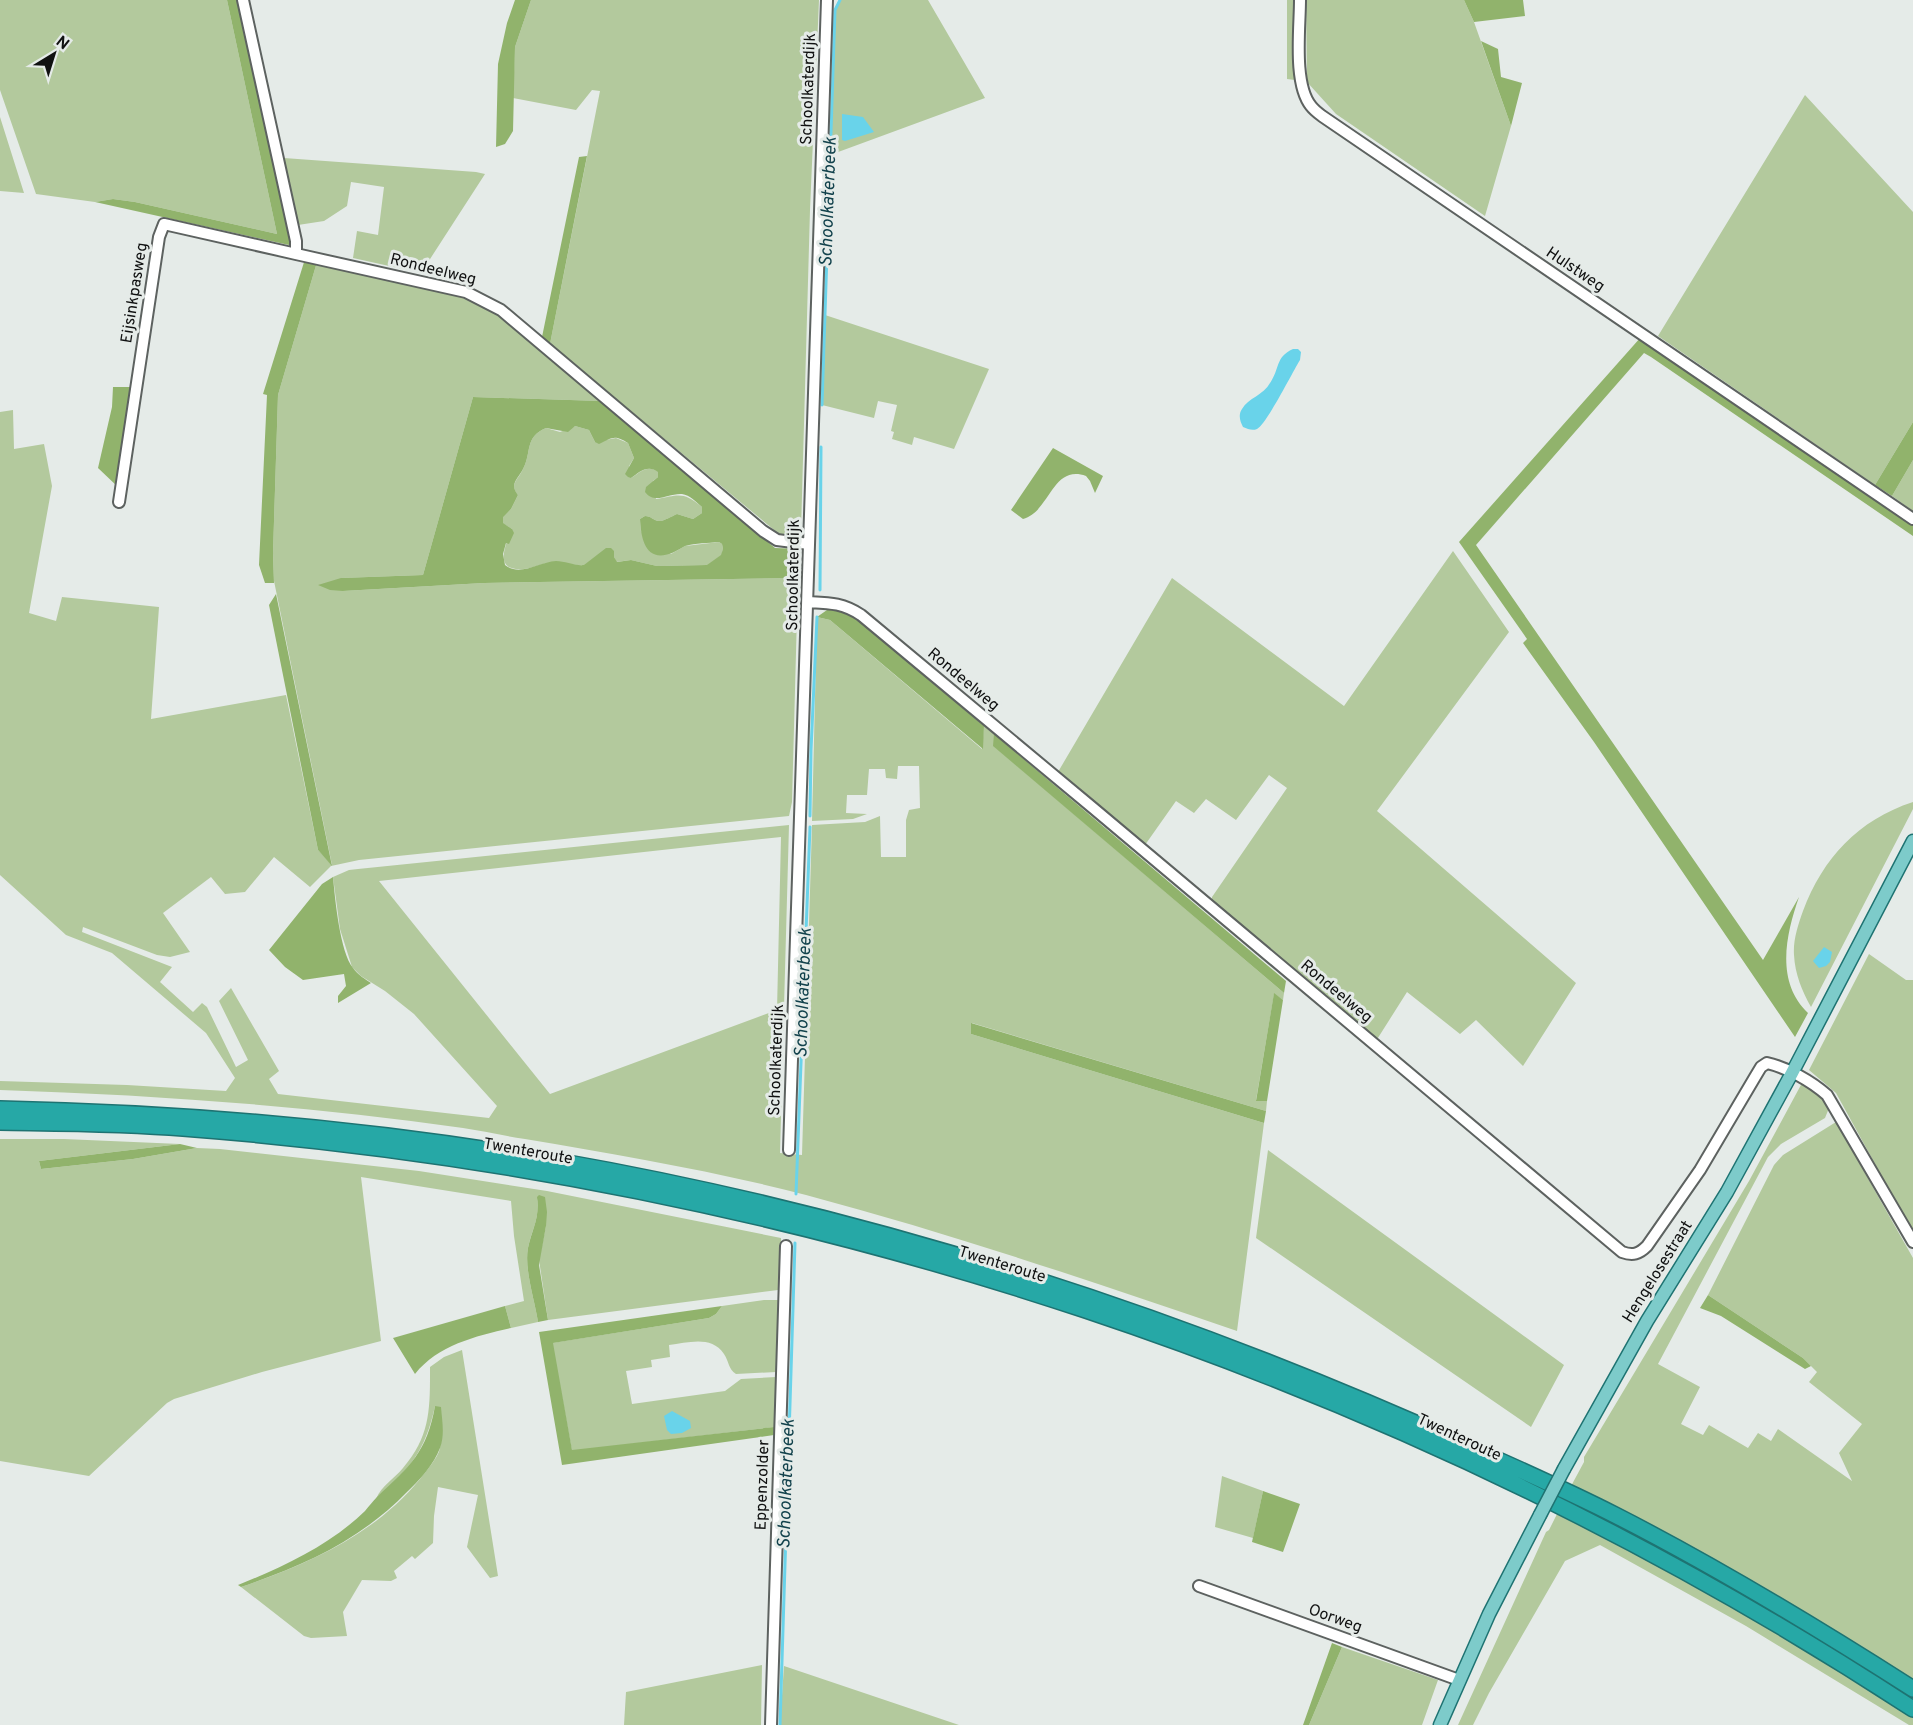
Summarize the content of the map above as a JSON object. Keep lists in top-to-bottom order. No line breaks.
{"streets":{"highway":["Twenteroute"],"main road":["Hengelosestraat"],"street":["Schoolkaterdijk","Rondeelweg","Hulstweg","Eijsinkpasweg","Eppenzolder","Oorweg"]},"crossings":[["Schoolkaterdijk","Rondeelweg"],["Rondeelweg","Eijsinkpasweg"],["Rondeelweg","Hengelosestraat"],["Hengelosestraat","Oorweg"]],"water":["Schoolkaterbeek"],"north":"top right"}
